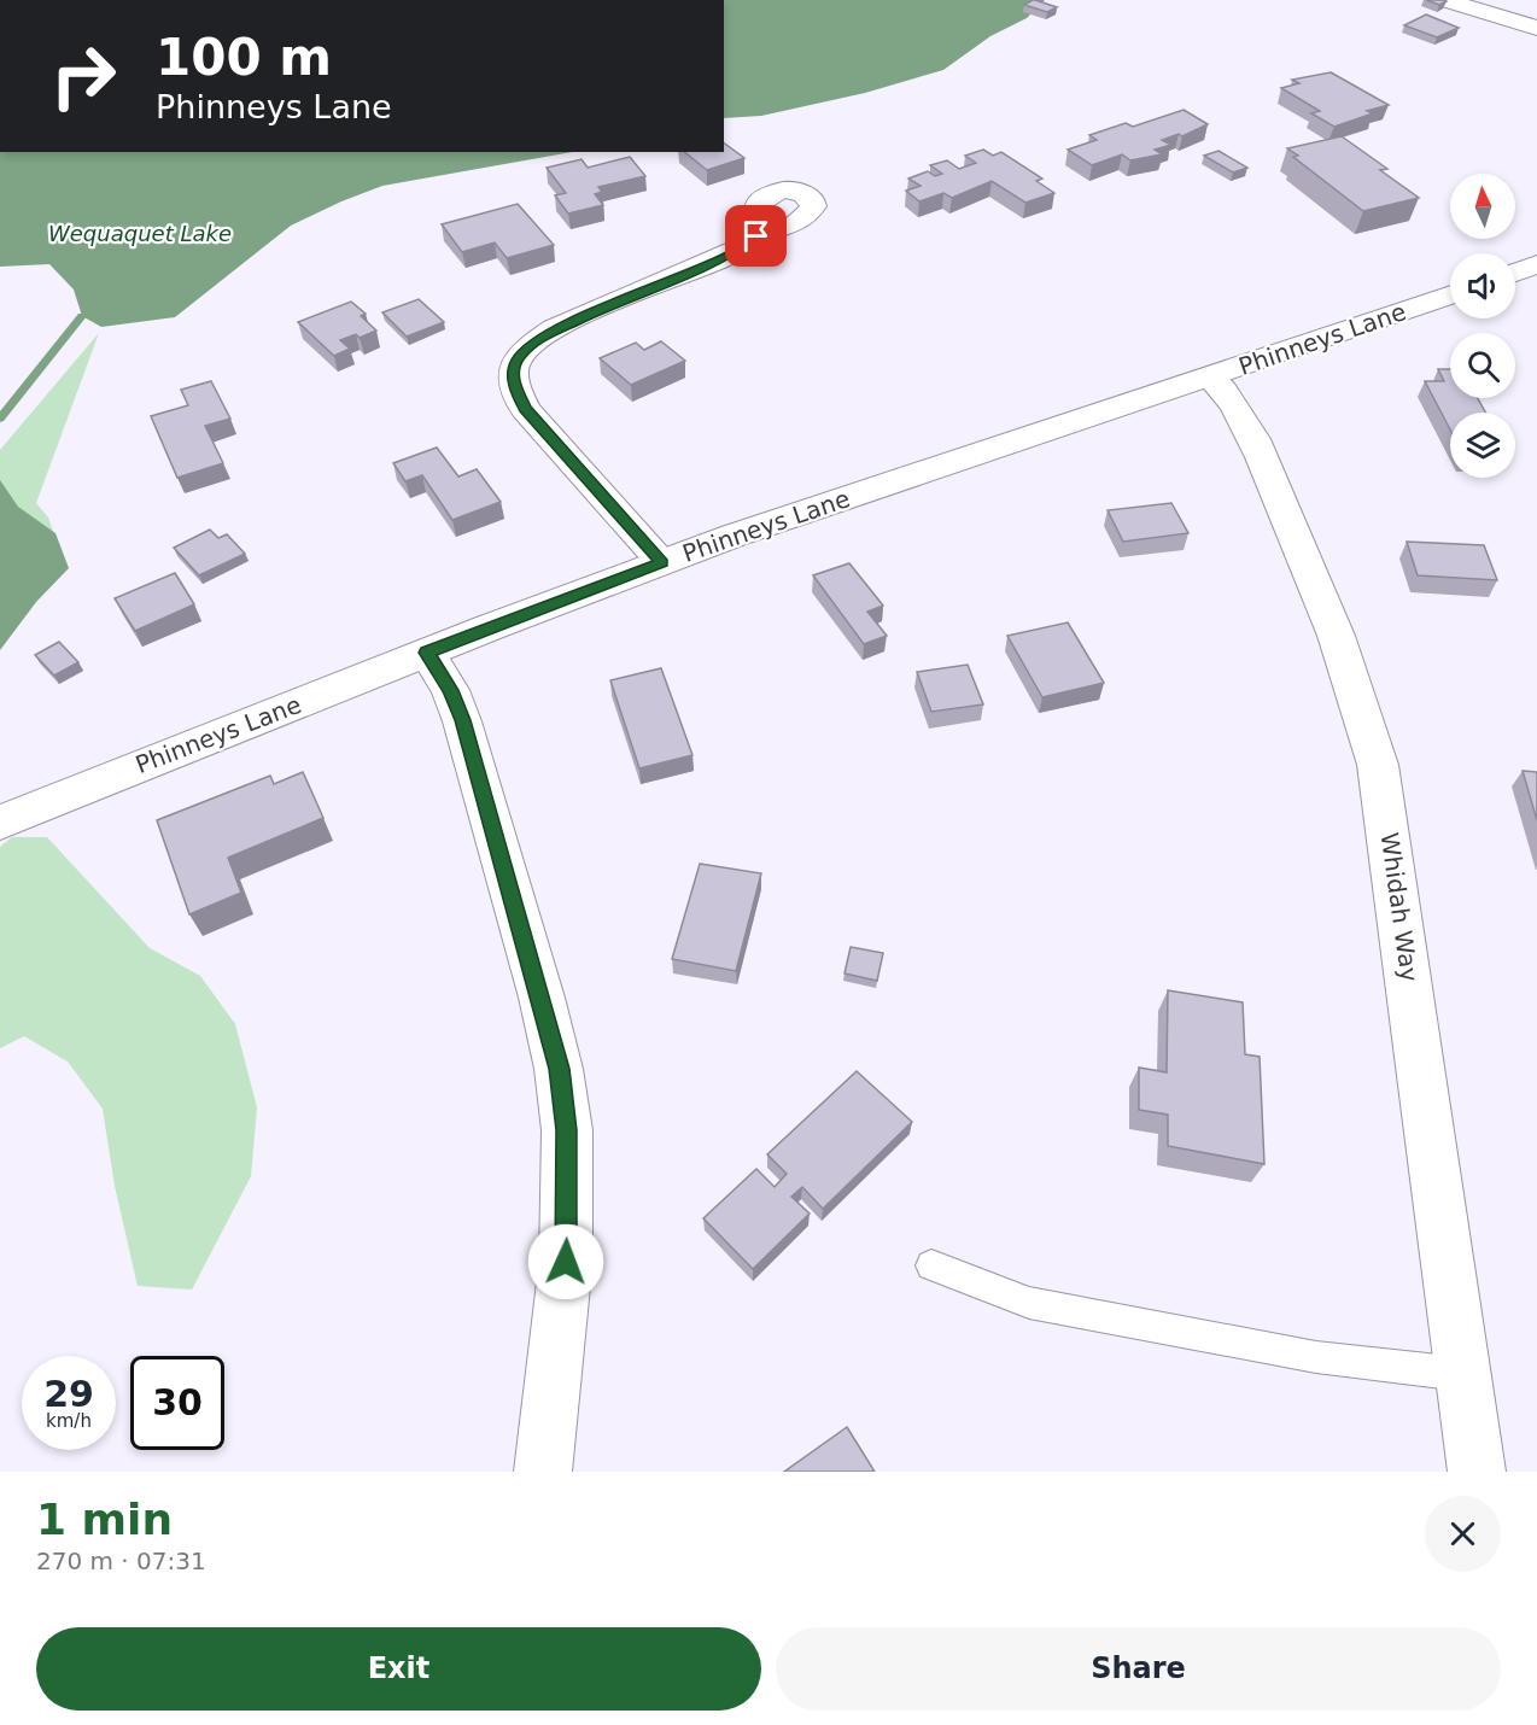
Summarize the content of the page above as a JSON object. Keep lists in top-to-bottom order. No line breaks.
{"streets":{"street":["Phinneys Lane","Whidah Way"]},"crossings":[["Phinneys Lane","Whidah Way"]],"water":["Wequaquet Lake"],"north":"top","page":{"turn":["100 m","Phinneys Lane"],"speed":"29 km/h","limit":"30","heading":["1 min","270 m · 07:31"],"buttons":["Exit","Share"]}}
